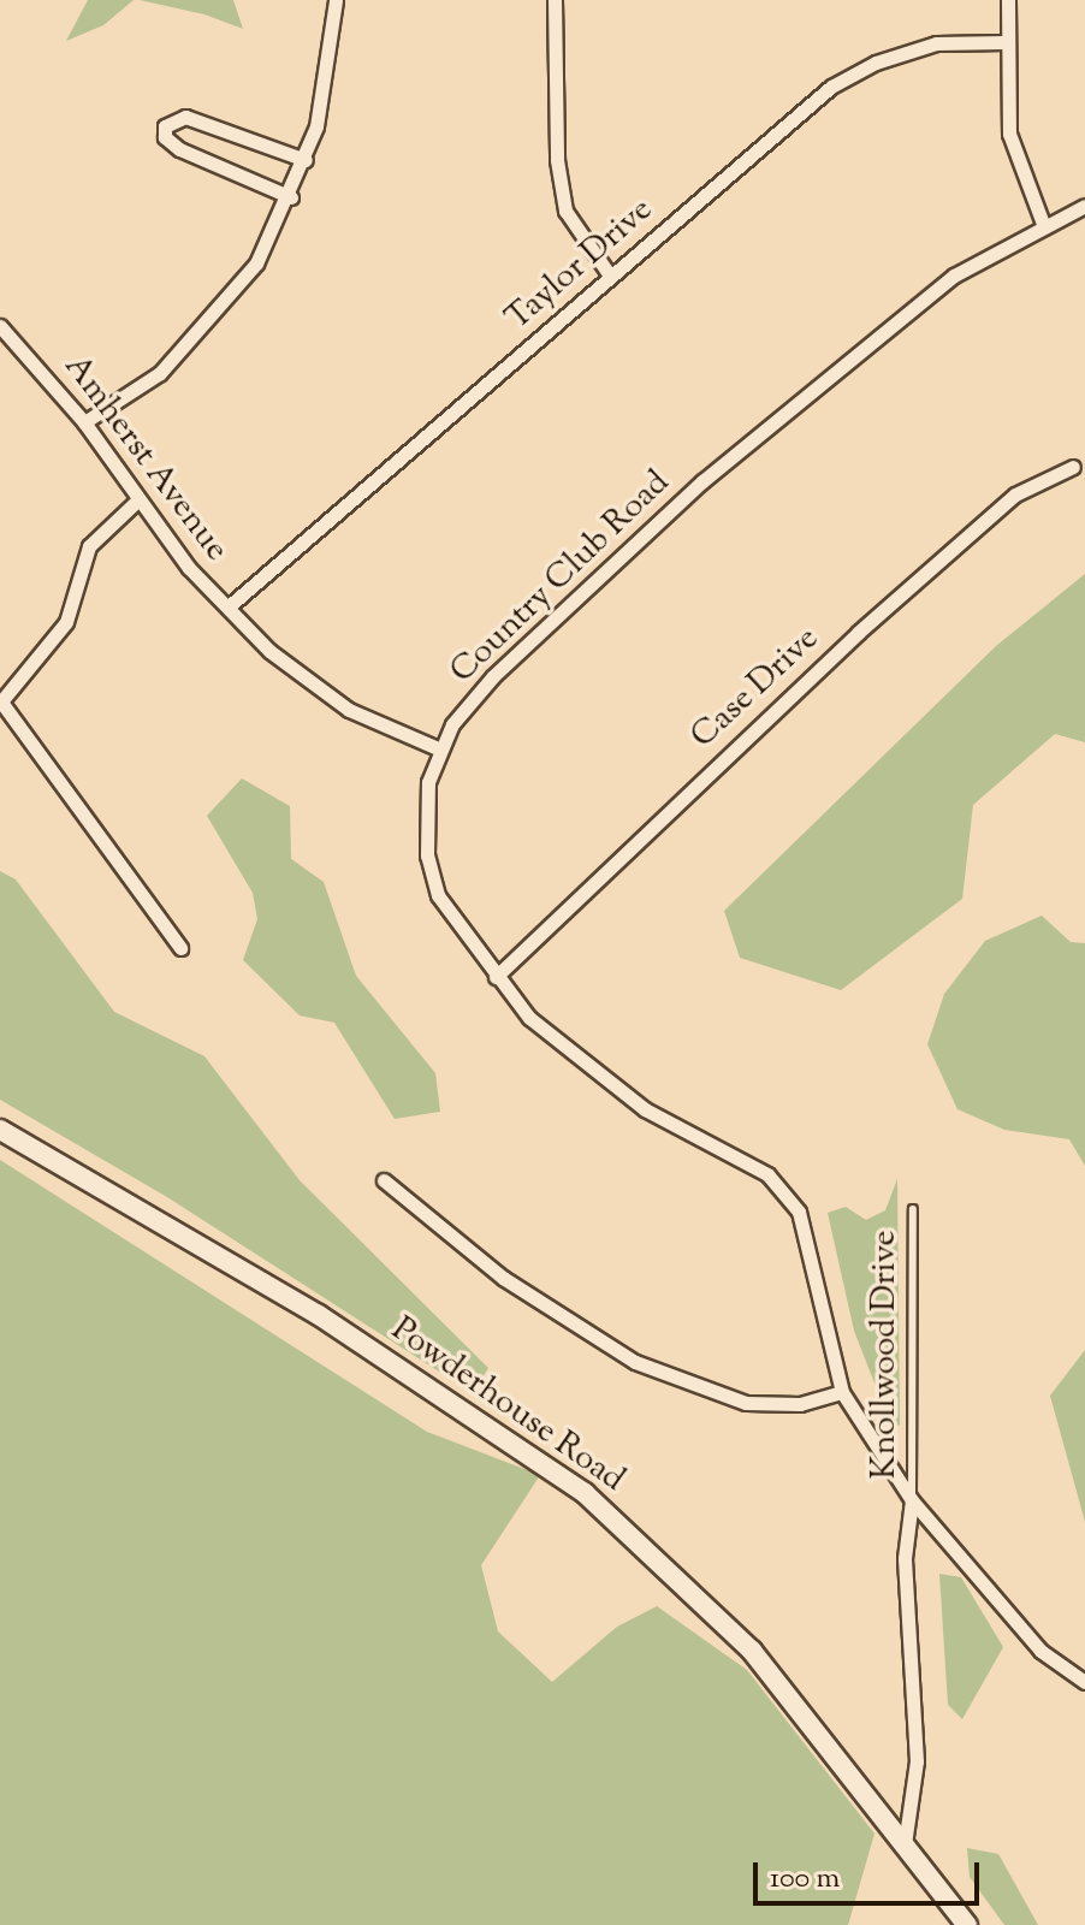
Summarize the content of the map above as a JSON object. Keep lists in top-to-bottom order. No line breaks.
{"streets":{"street":["Taylor Drive","Amherst Avenue","Country Club Road","Case Drive","Powderhouse Road"],"lane":["Knollwood Drive"]},"crossings":[["Taylor Drive","Amherst Avenue"],["Amherst Avenue","Country Club Road"],["Country Club Road","Case Drive"],["Country Club Road","Knollwood Drive"]],"scale_bar":"100 m"}
